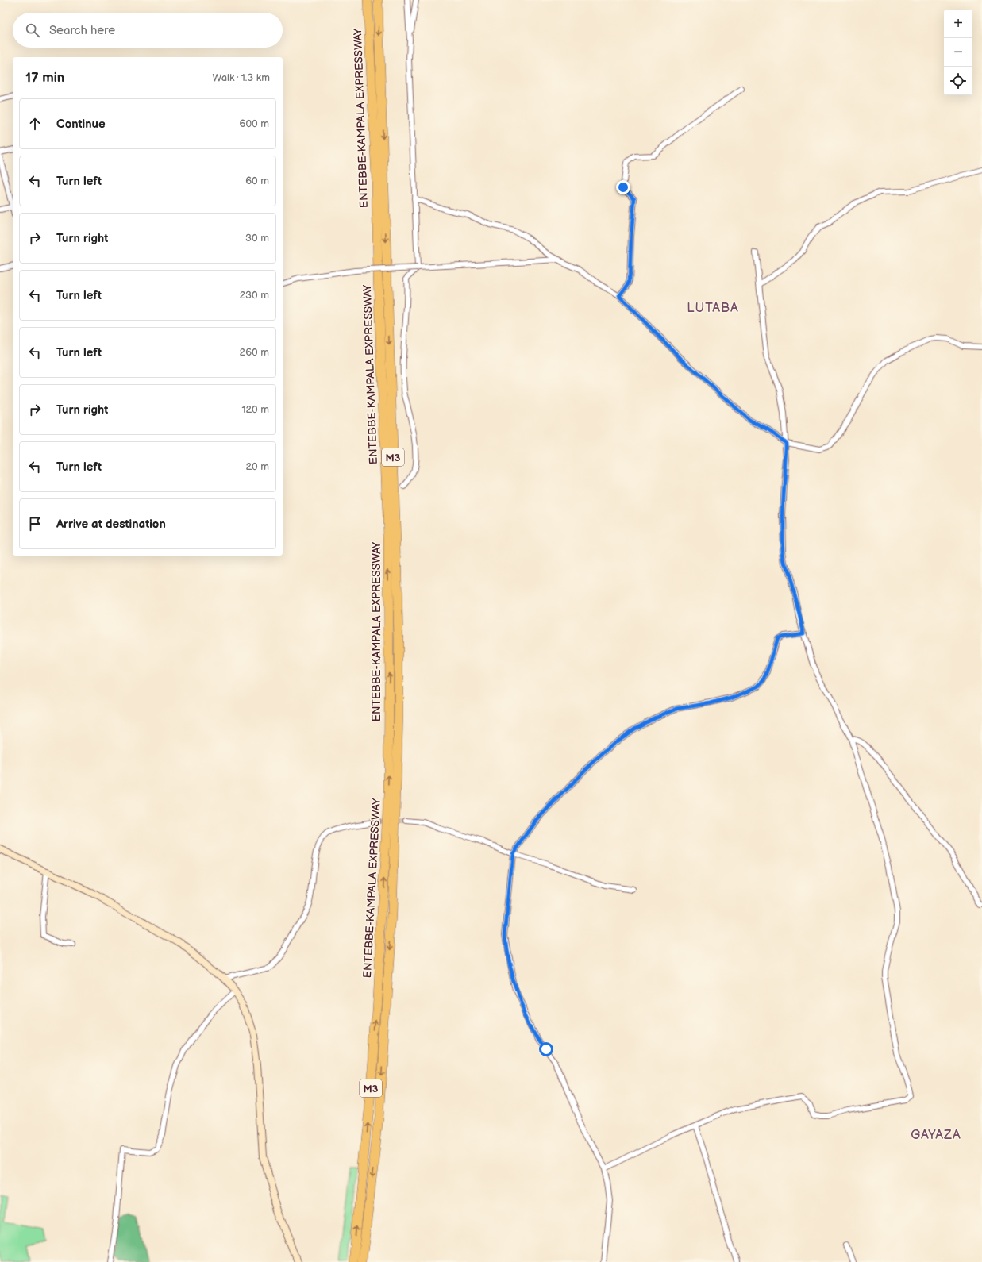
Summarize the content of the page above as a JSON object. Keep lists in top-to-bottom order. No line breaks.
{"streets":{"highway":["ENTEBBE-KAMPALA EXPRESSWAY","M3"]},"districts":["LUTABA","GAYAZA"],"page":{"map_buttons":["+","−"],"search":"Search here","heading":["17 min","Walk · 1.3 km"],"list":[["Continue","600 m"],["Turn left","60 m"],["Turn right","30 m"],["Turn left","230 m"],["Turn left","260 m"],["Turn right","120 m"],["Turn left","20 m"],"Arrive at destination"]}}
